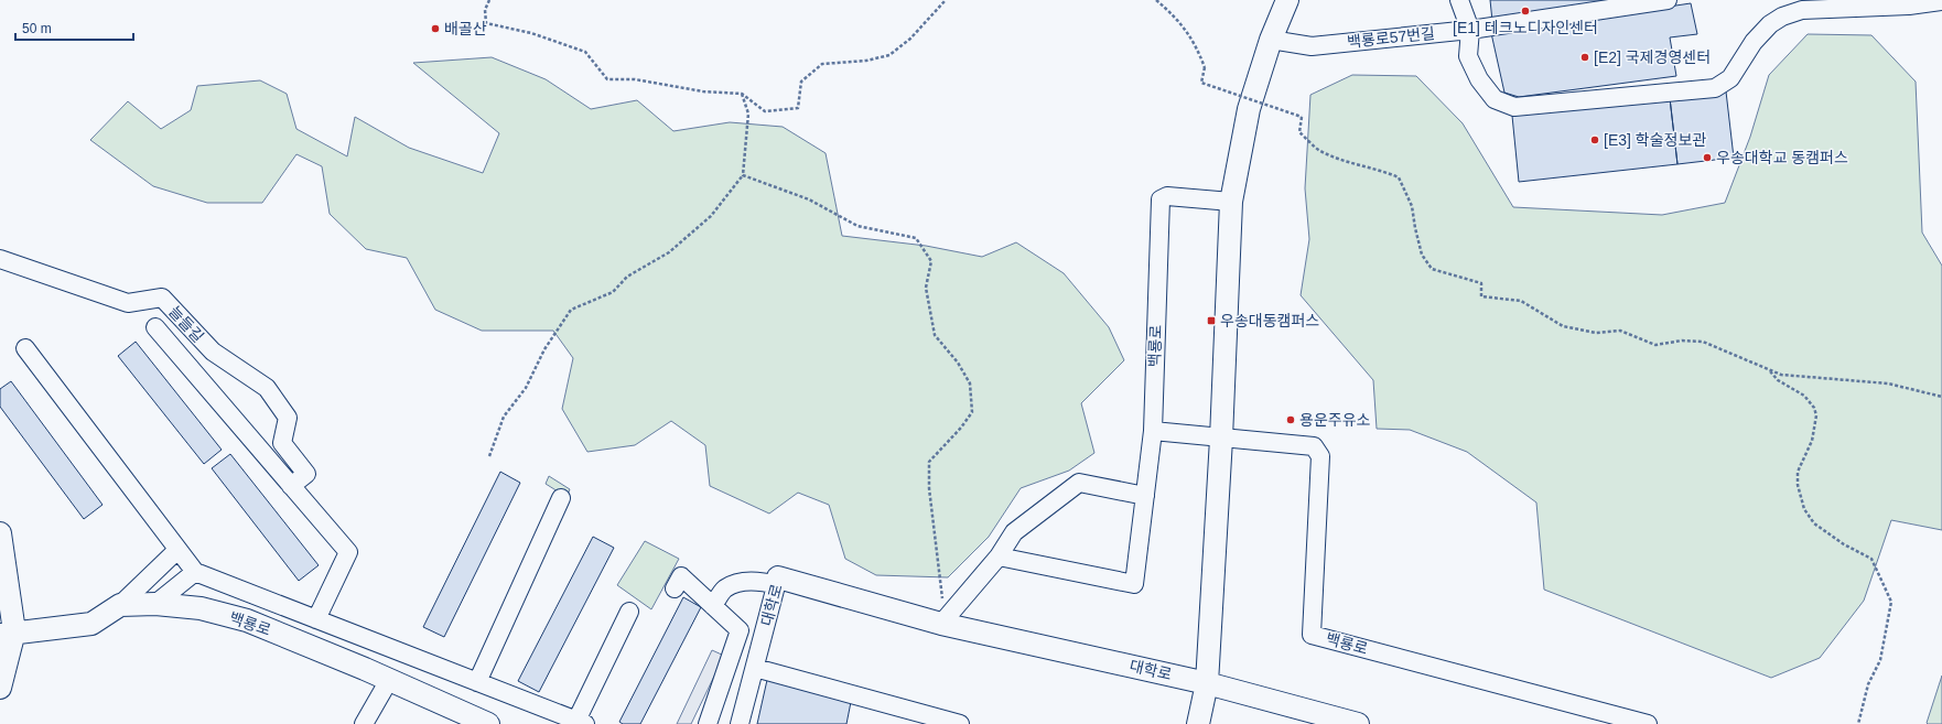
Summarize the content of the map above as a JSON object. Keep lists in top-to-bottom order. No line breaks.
{"streets":{"main road":["백룡로","대학로"],"street":["백룡로57번길","늘들길"]},"places":{"other":["[E1] 테크노디자인센터","배골산","[E2] 국제경영센터","[E3] 학술정보관","우송대학교 동캠퍼스","용운주유소"],"transit":["우송대동캠퍼스"]},"scale_bar":"50 m"}
